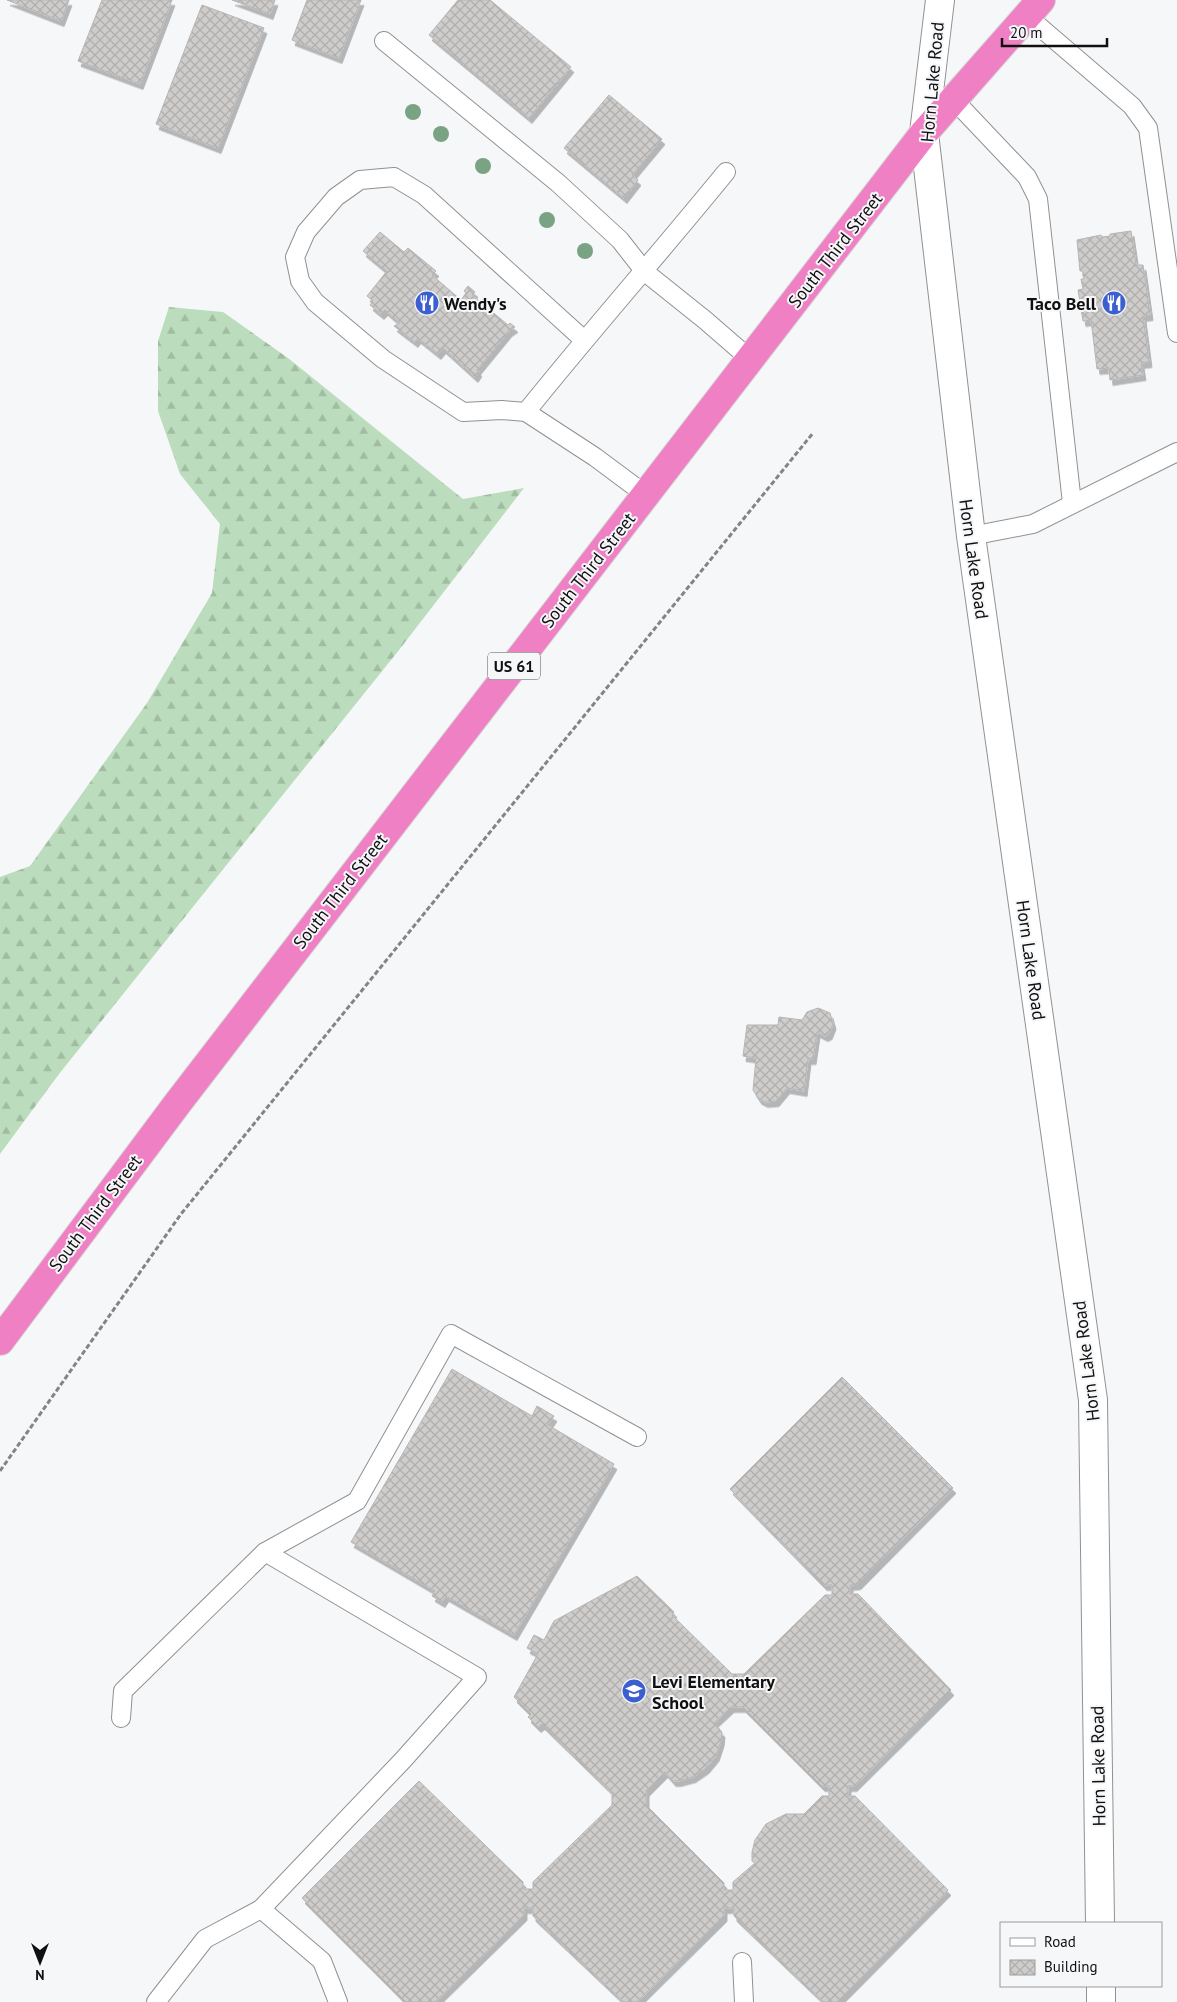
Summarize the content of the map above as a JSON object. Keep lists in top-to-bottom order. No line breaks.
{"streets":{"highway":["South Third Street","US 61"],"main road":["Horn Lake Road"]},"crossings":[["Horn Lake Road","South Third Street"]],"places":{"restaurant":["Wendy's","Taco Bell"],"school or university":["Levi Elementary School"]},"legend":["Road","Building"],"scale_bar":"20 m","north":"bottom"}
